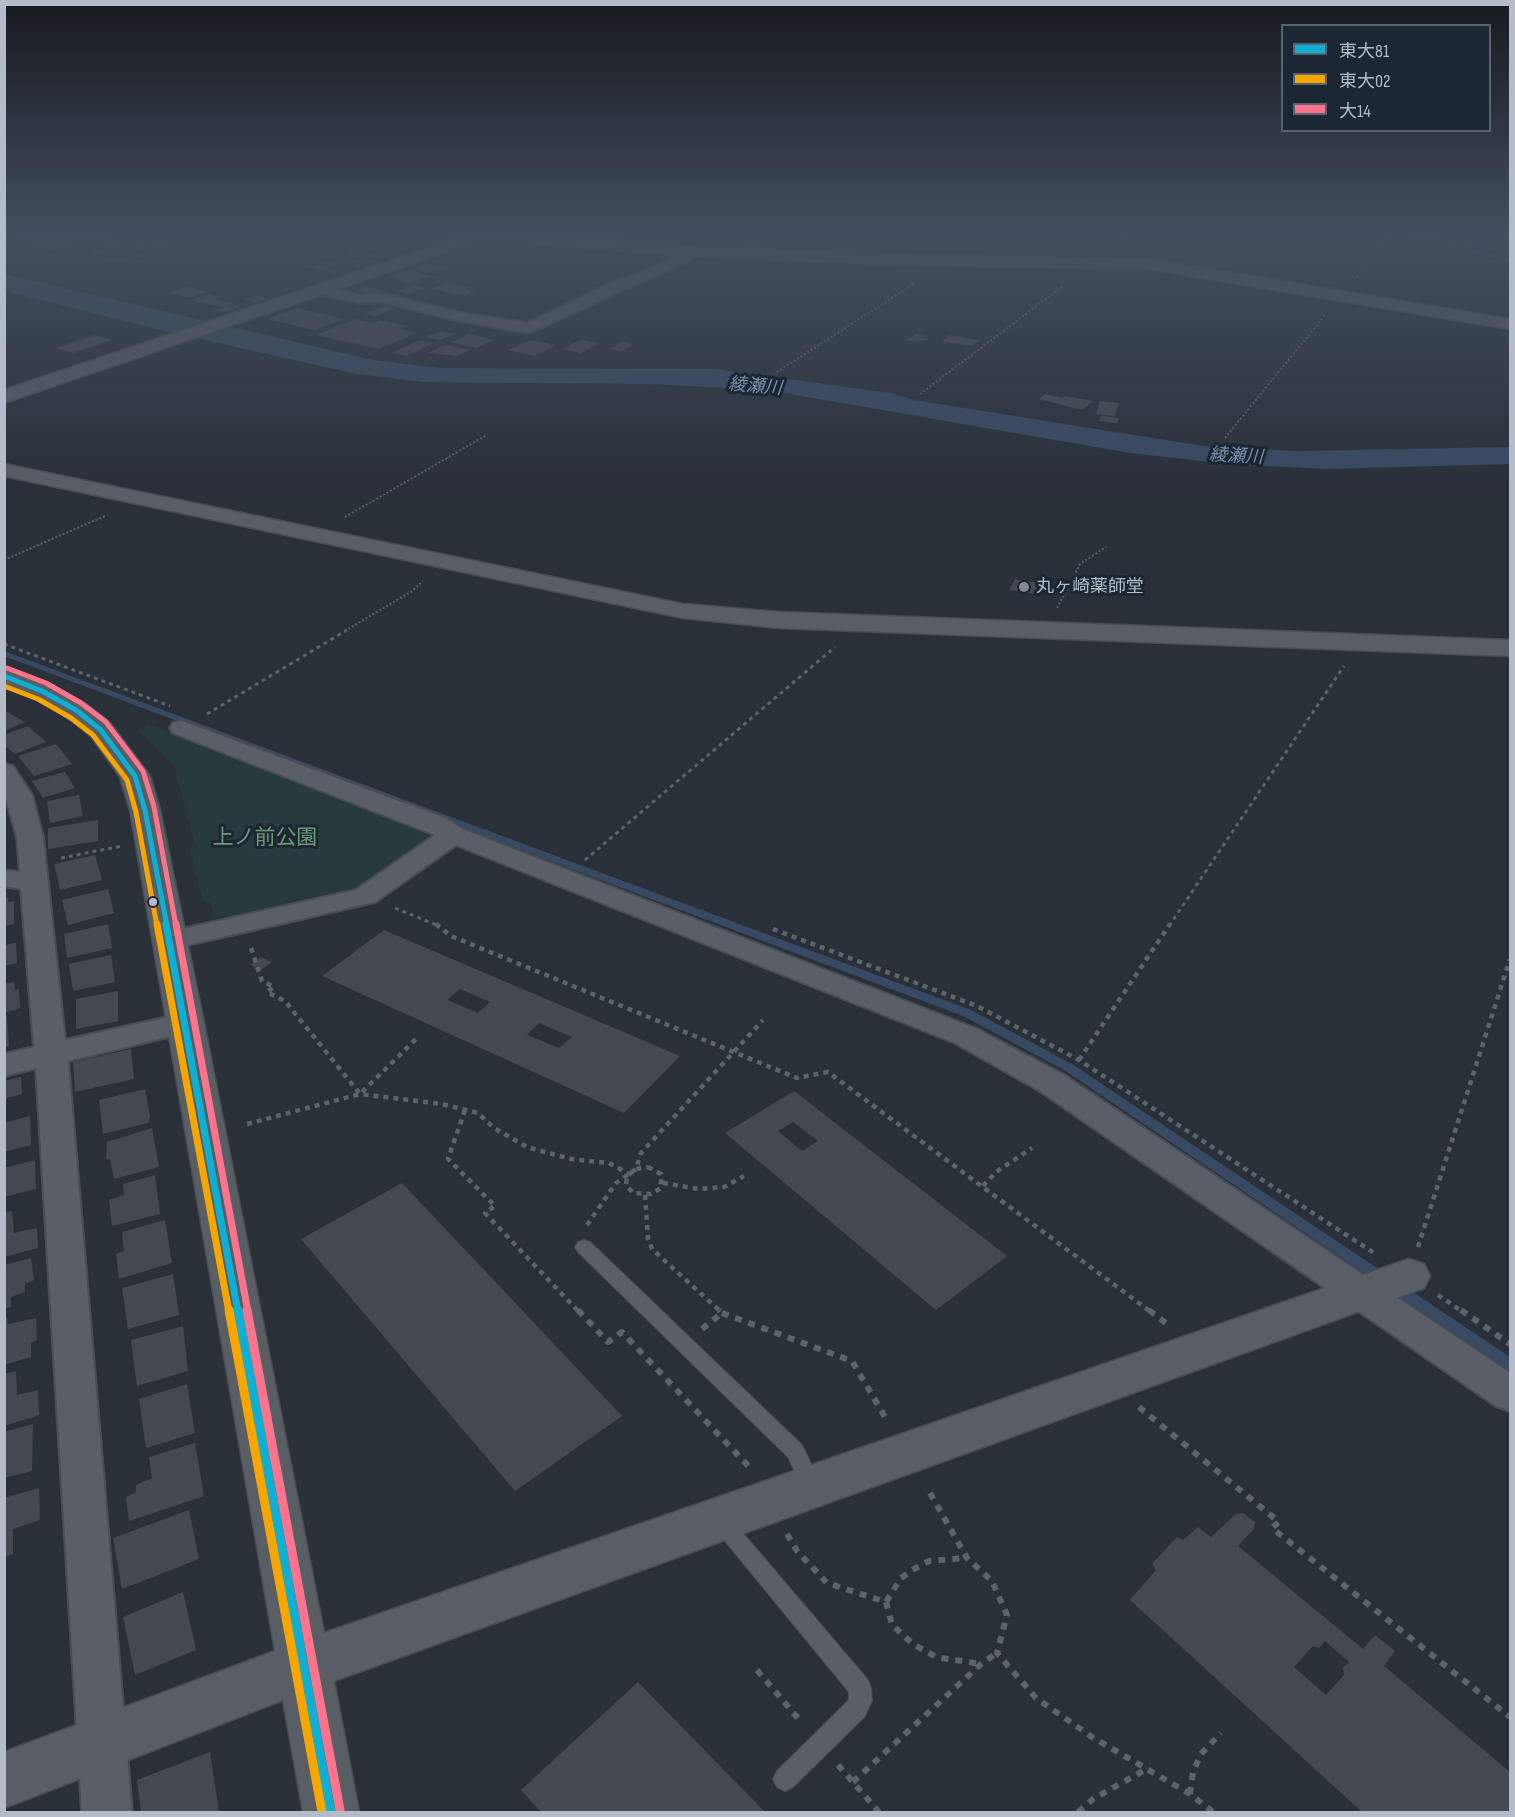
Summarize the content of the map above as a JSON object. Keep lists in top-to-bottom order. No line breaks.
{"water":["綾瀬川"],"parks":["上ノ前公園"],"places":["丸ヶ崎薬師堂"],"lines":["transit line 大14","transit line 東大81","transit line 東大02"],"legend":["東大81","東大02","大14"]}
